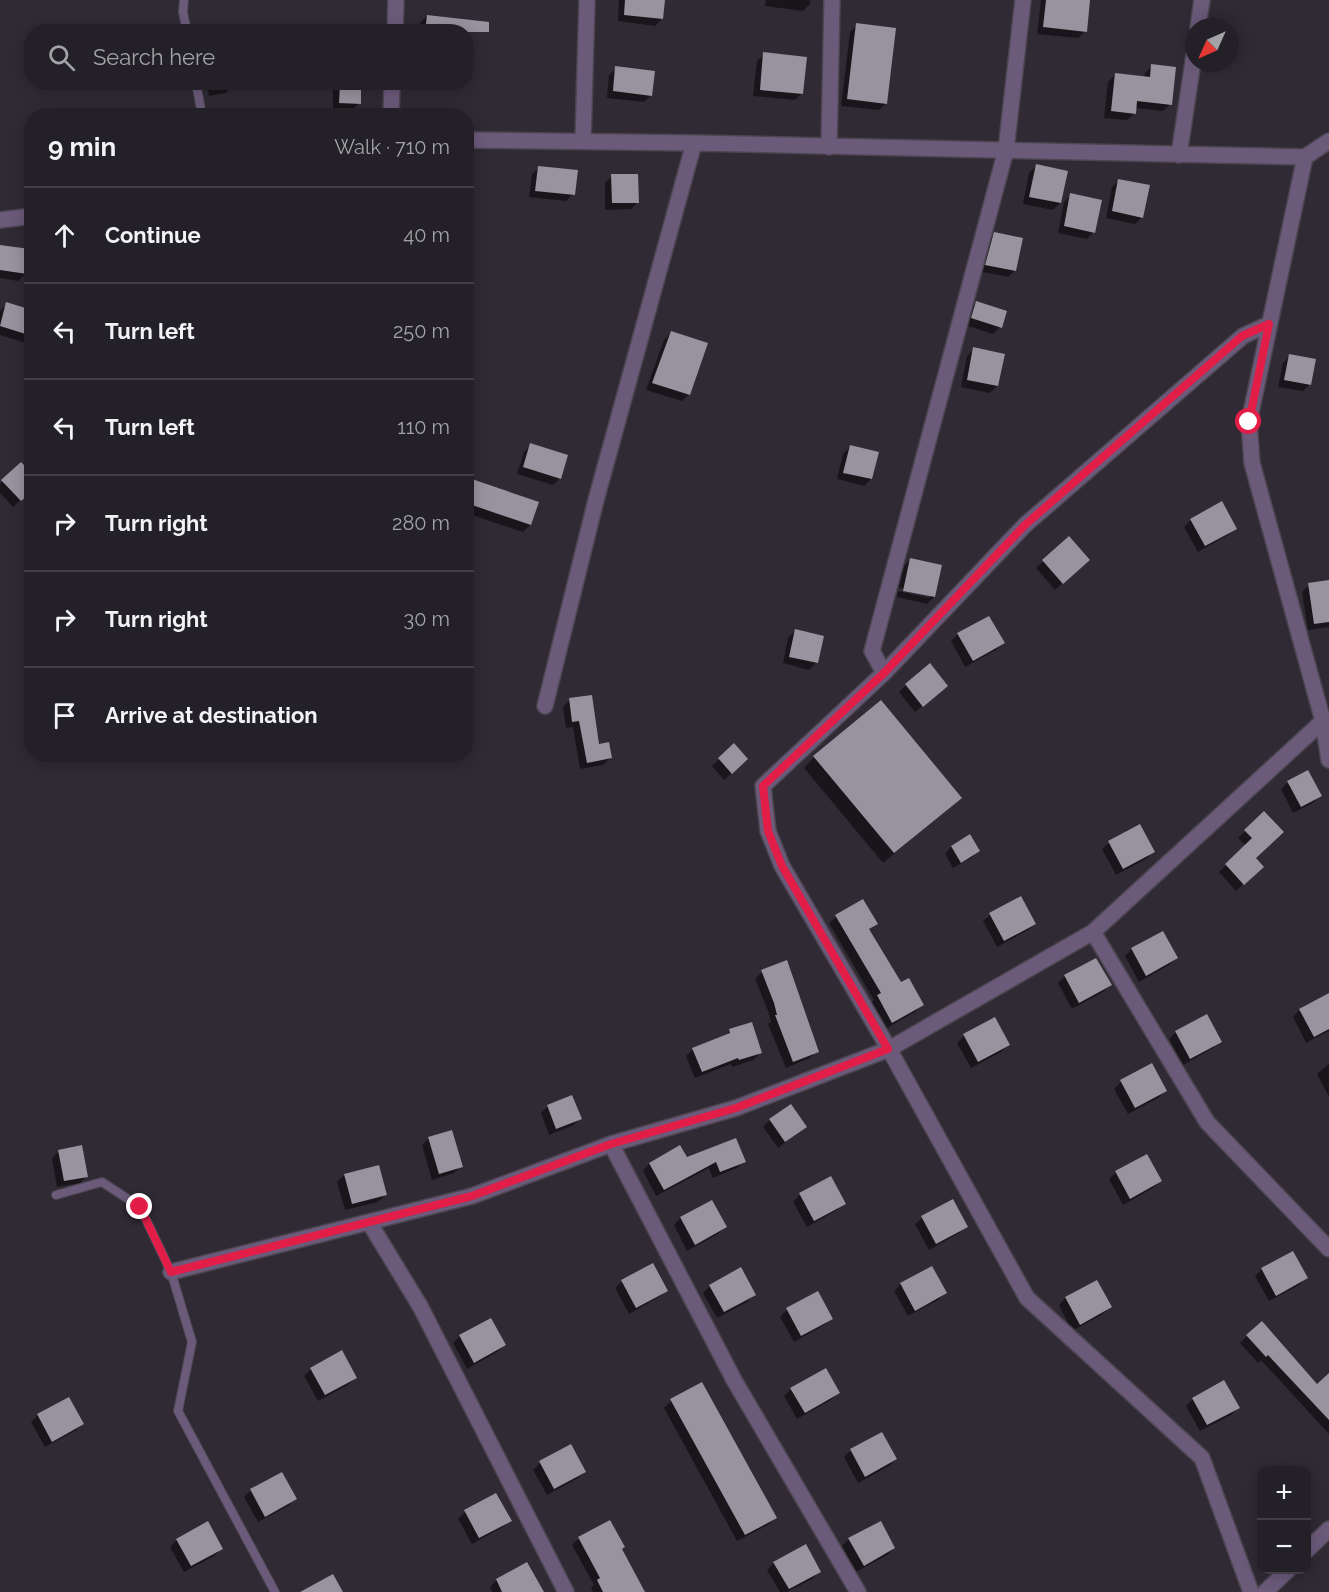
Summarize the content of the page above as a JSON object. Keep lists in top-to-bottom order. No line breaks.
{"north":"bottom left","page":{"search":"Search here","heading":["9 min","Walk · 710 m"],"list":[["Continue","40 m"],["Turn left","250 m"],["Turn left","110 m"],["Turn right","280 m"],["Turn right","30 m"],"Arrive at destination"],"map_buttons":["+","−"]}}
